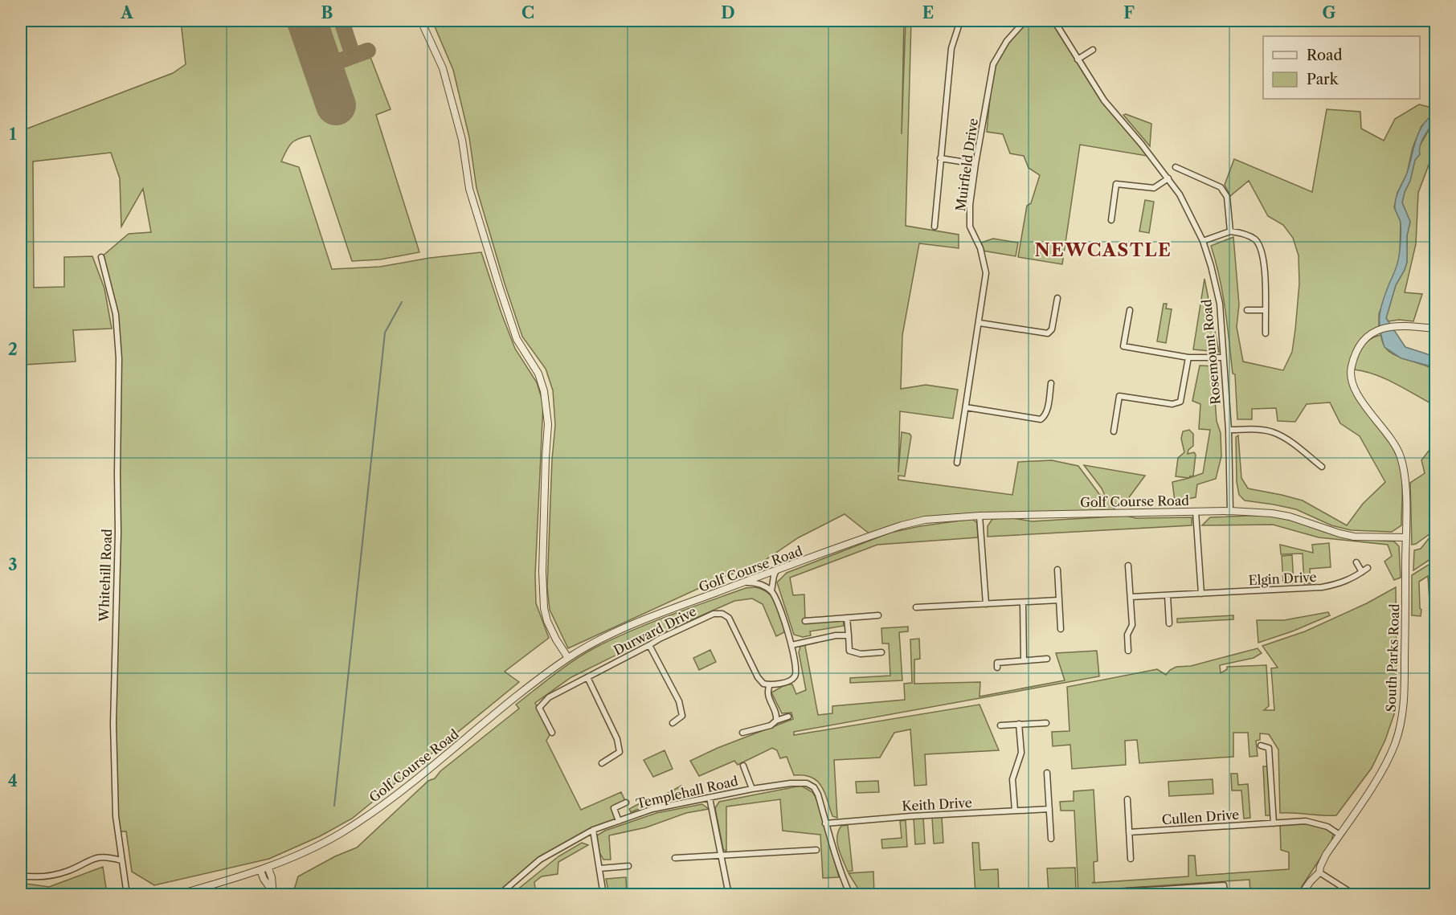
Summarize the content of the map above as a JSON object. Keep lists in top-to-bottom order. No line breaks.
{"streets":{"street":["Muirfield Drive","Rosemount Road","Golf Course Road","Whitehill Road","Elgin Drive","Durward Drive","South Parks Road","Templehall Road","Keith Drive","Cullen Drive"]},"crossings":[["Rosemount Road","Golf Course Road"],["Golf Course Road","South Parks Road"],["South Parks Road","Cullen Drive"],["Templehall Road","Keith Drive"]],"districts":["NEWCASTLE"],"legend":["Road","Park"],"grid":{"columns":["A","B","C","D","E","F","G"],"rows":["1","2","3","4"]}}
